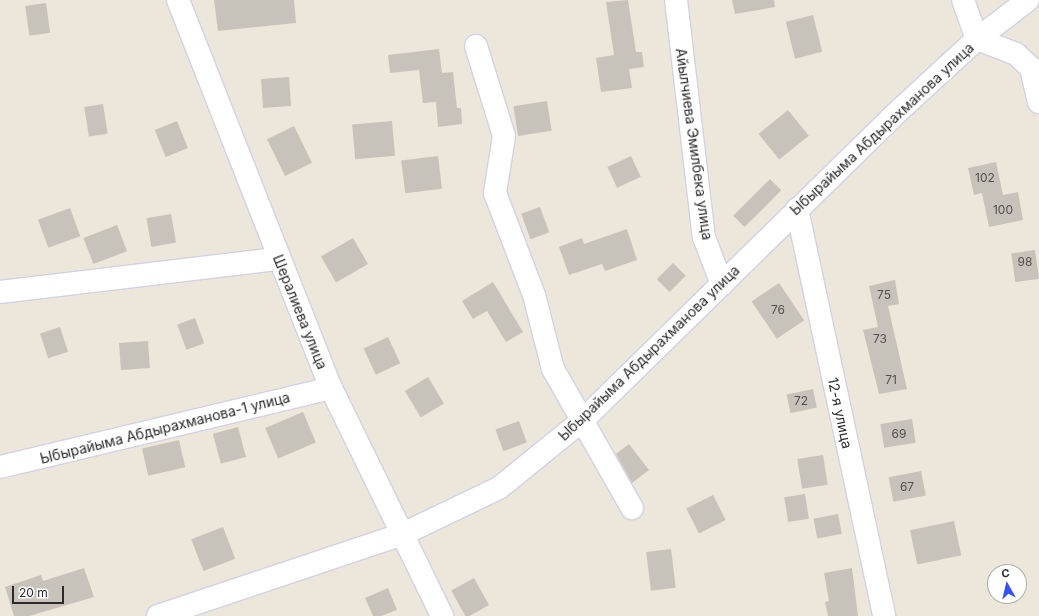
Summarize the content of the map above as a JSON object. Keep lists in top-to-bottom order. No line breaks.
{"streets":{"street":["Ыбырайыма Абдырахманова улица","Айылчиева Эмилбека улица","Шералиева улица","12-я улица","Ыбырайыма Абдырахманова-1 улица"]},"crossings":[["Ыбырайыма Абдырахманова улица","Айылчиева Эмилбека улица"],["Ыбырайыма Абдырахманова улица","Шералиева улица"],["Ыбырайыма Абдырахманова улица","12-я улица"],["Шералиева улица","Ыбырайыма Абдырахманова-1 улица"]],"house_numbers":["102","100","98","75","76","73","71","72","69","67"],"scale_bar":"20 m","north":"top"}
